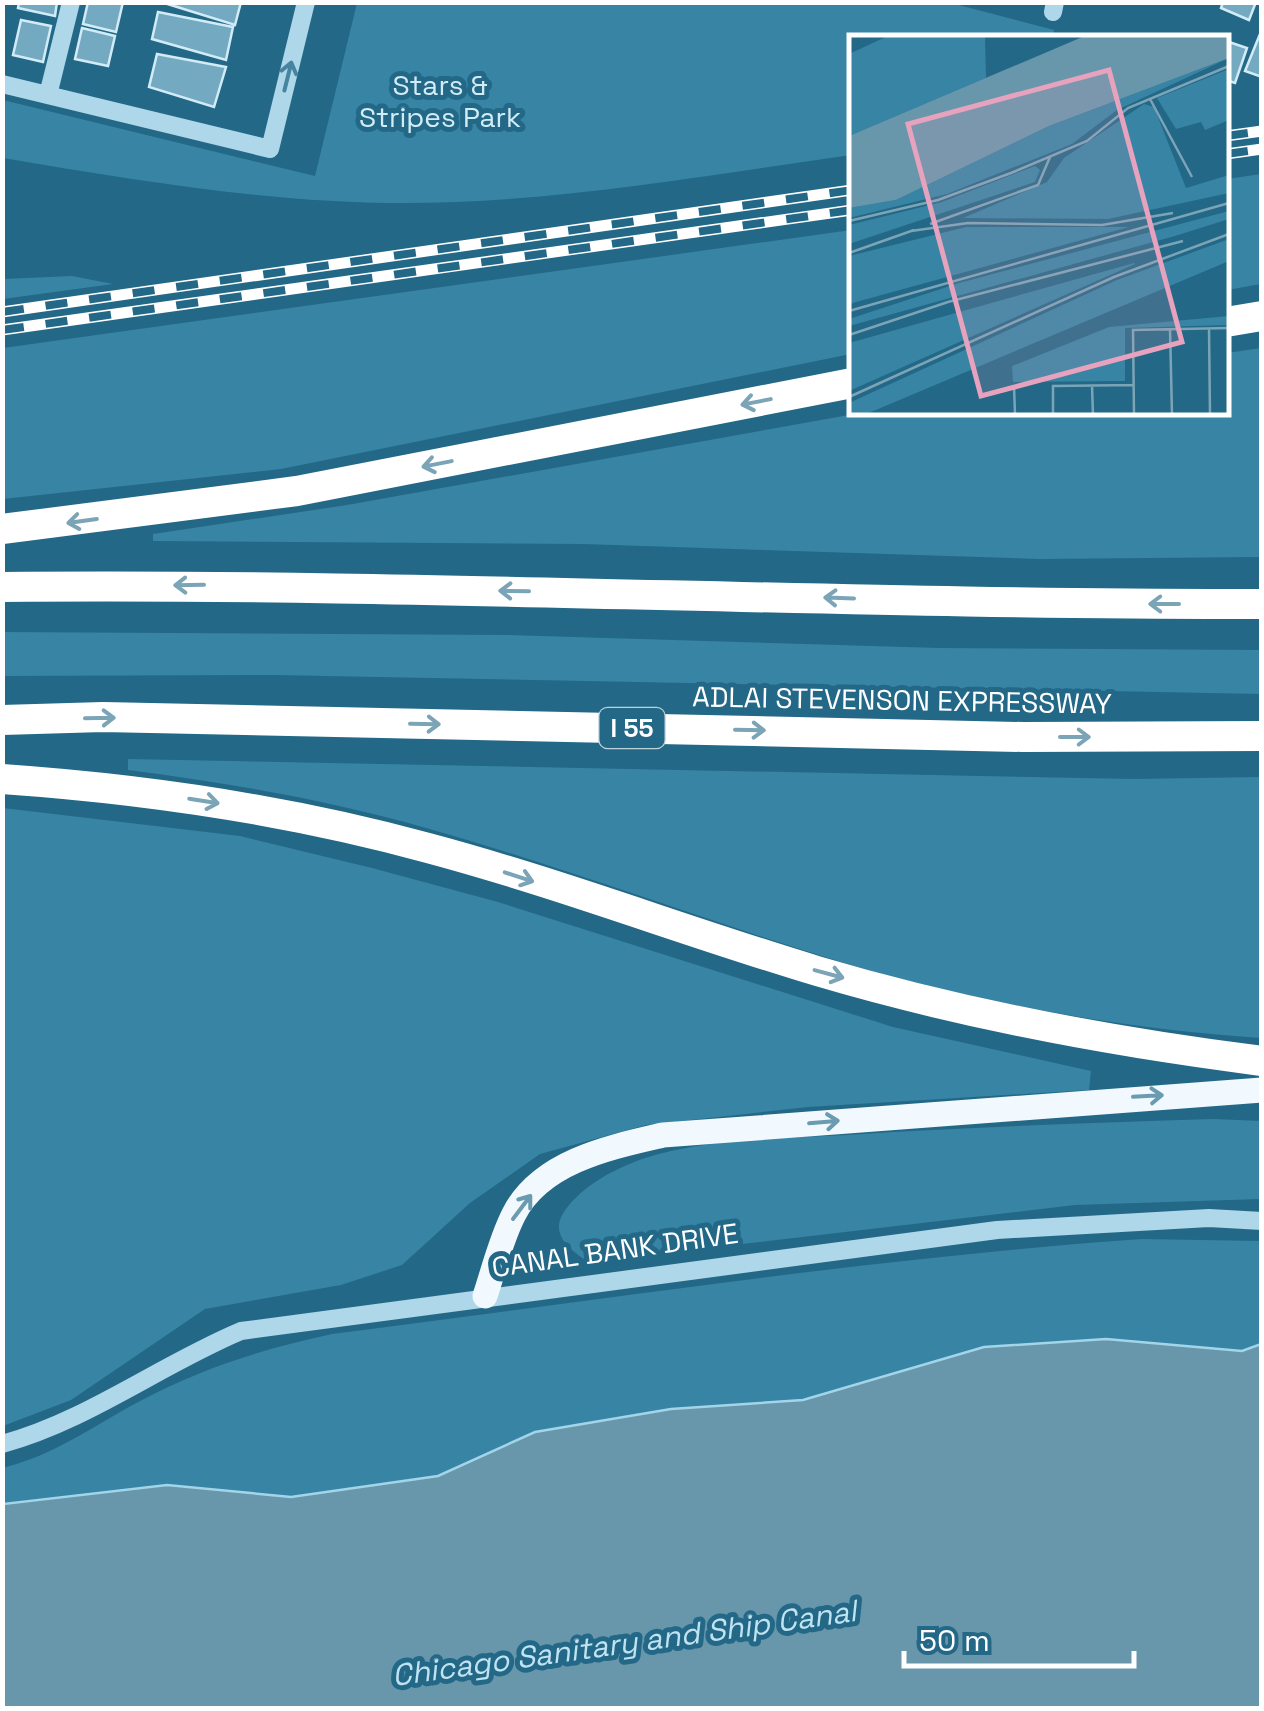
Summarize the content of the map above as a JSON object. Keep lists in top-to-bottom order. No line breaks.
{"streets":{"highway":["ADLAI STEVENSON EXPRESSWAY","I 55"],"street":["CANAL BANK DRIVE"]},"water":["Chicago Sanitary and Ship Canal"],"parks":["Stars & Stripes Park"],"scale_bar":"50 m"}
